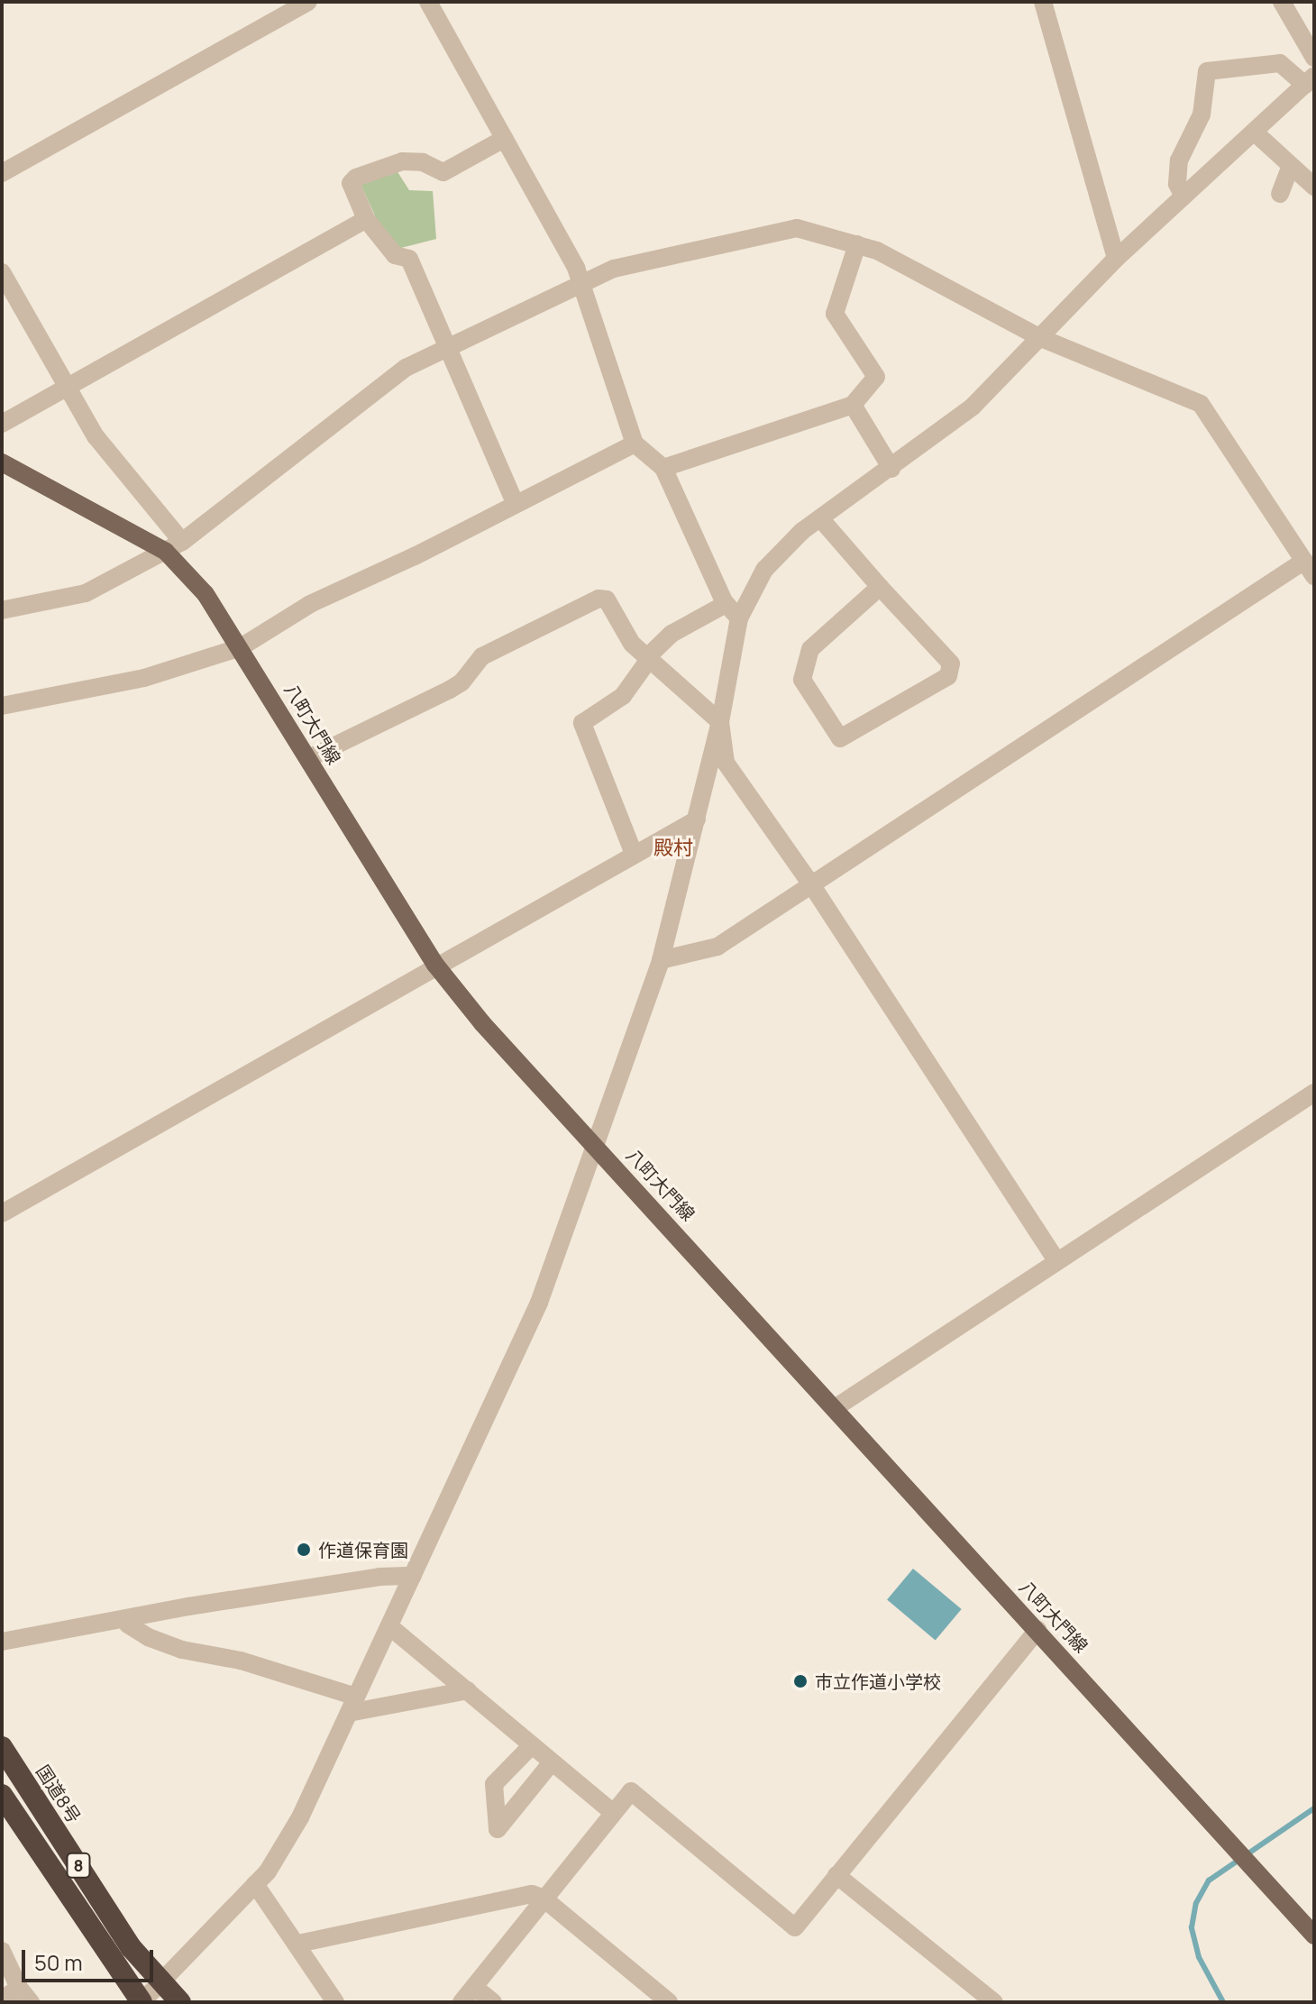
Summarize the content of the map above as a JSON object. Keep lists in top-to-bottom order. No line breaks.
{"streets":{"highway":["国道8号","8"],"main road":["八町大門線"]},"districts":["殿村"],"places":["作道保育園","市立作道小学校"],"scale_bar":"50 m"}
